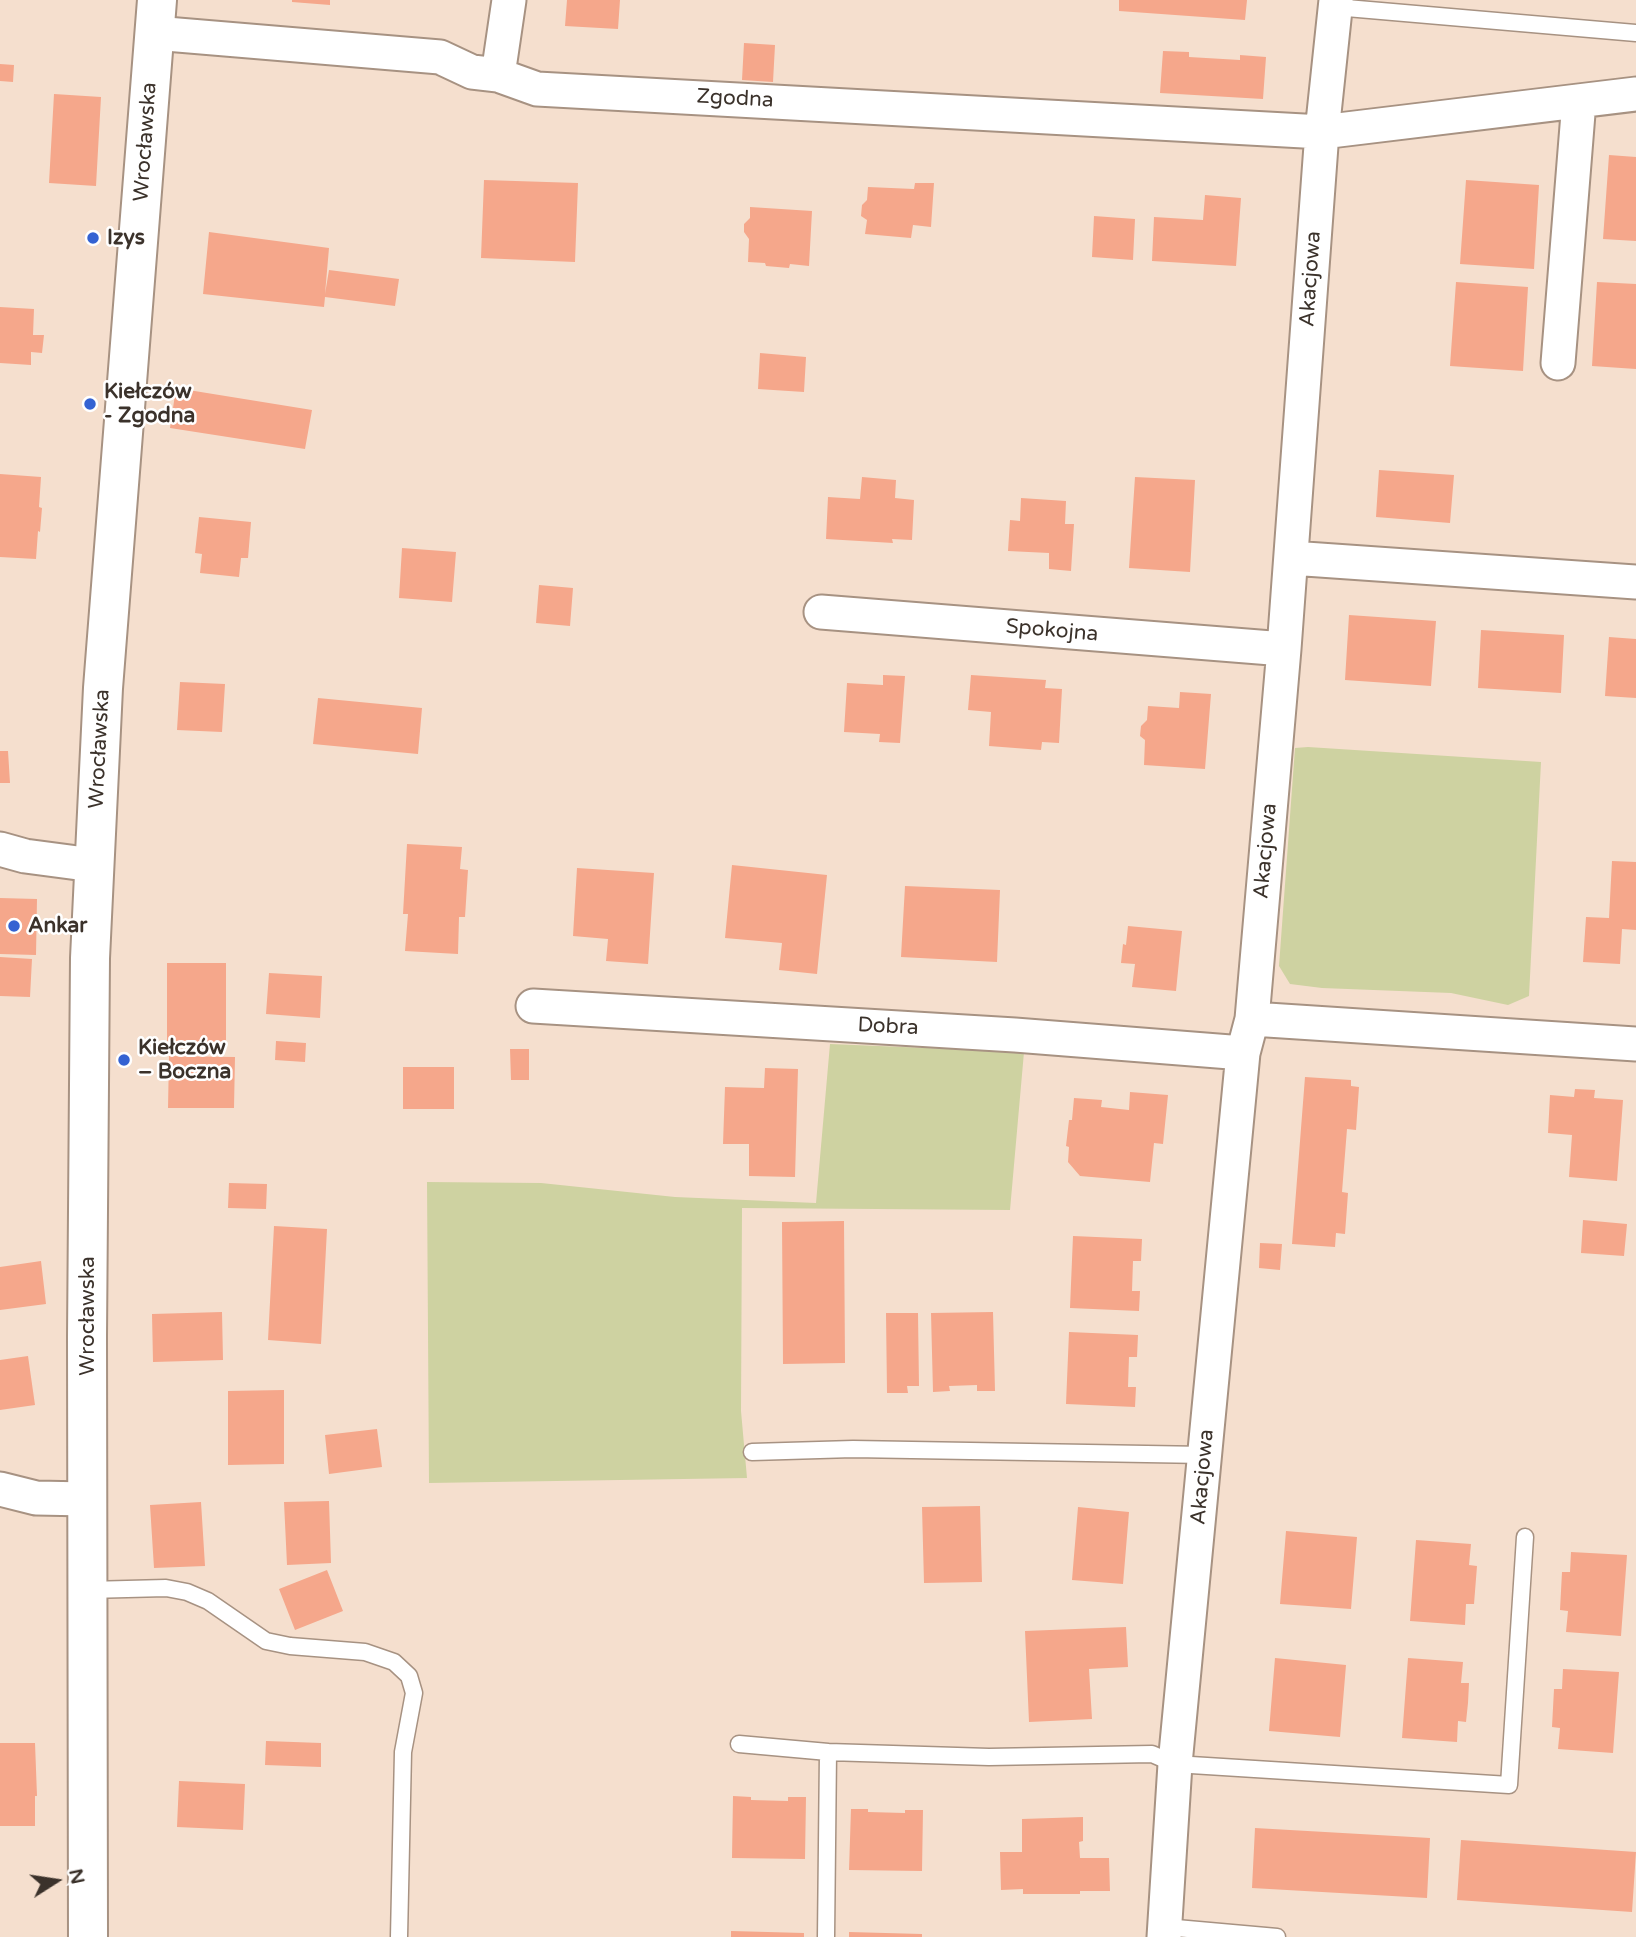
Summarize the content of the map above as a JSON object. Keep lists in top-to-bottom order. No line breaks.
{"streets":{"street":["Zgodna","Wrocławska","Akacjowa","Spokojna","Dobra"]},"crossings":[["Zgodna","Wrocławska"],["Zgodna","Akacjowa"],["Akacjowa","Spokojna"],["Akacjowa","Dobra"]],"places":["Izys","Kiełczów - Zgodna","Ankar","Kiełczów – Boczna"],"north":"right"}
